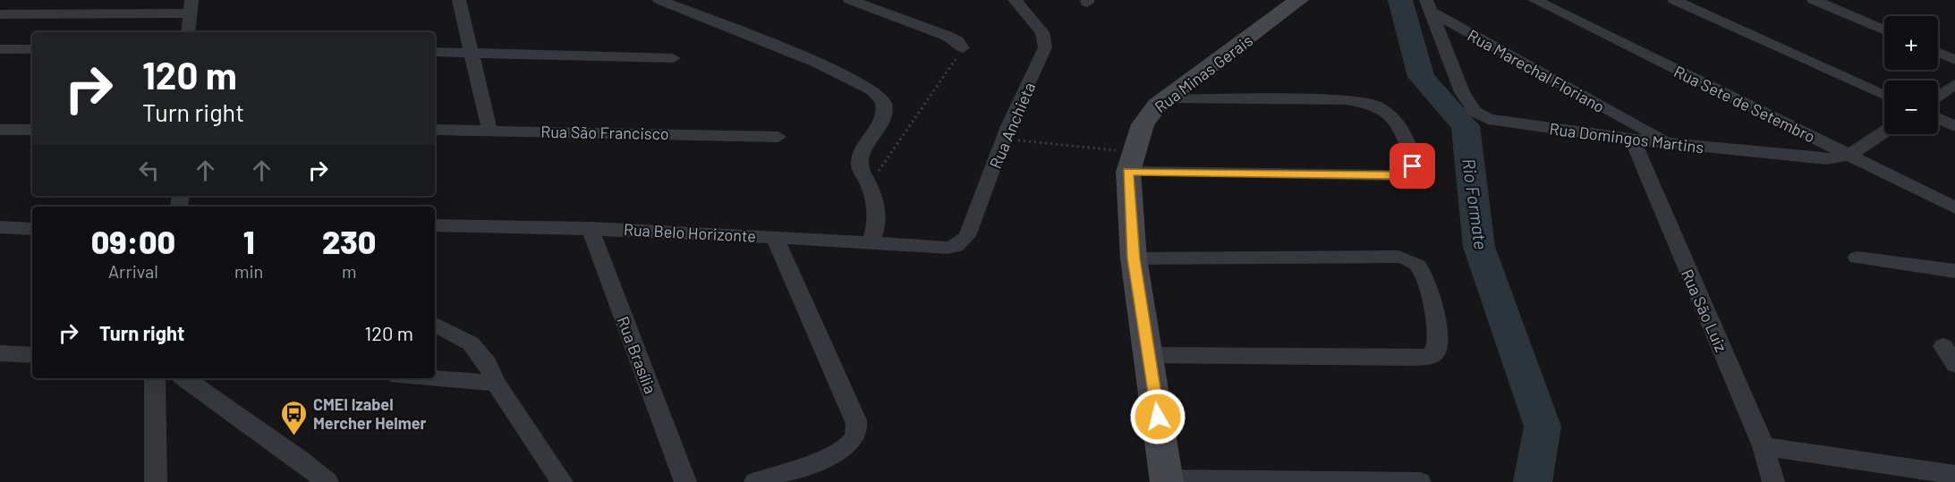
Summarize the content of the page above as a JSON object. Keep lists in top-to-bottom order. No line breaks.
{"streets":{"street":["Rua Marechal Floriano","Rua Minas Gerais","Rua Sete de Setembro","Rua Anchieta","Rua São Francisco","Rua Domingos Martins","Rua Belo Horizonte","Rua São Luiz","Rua Brasília"]},"crossings":[["Rua Marechal Floriano","Rua Domingos Martins"],["Rua Sete de Setembro","Rua Domingos Martins"],["Rua Anchieta","Rua Belo Horizonte"],["Rua Domingos Martins","Rua São Luiz"],["Rua Belo Horizonte","Rua Brasília"]],"water":["Rio Formate"],"places":{"bus stop":["CMEI Izabel Mercher Helmer"]},"page":{"map_buttons":["+","−"],"turn":["120 m","Turn right"],"eta":["09:00","Arrival","1","min","230","m"],"list":[{"name":"Turn right","value":"120 m"}]}}
